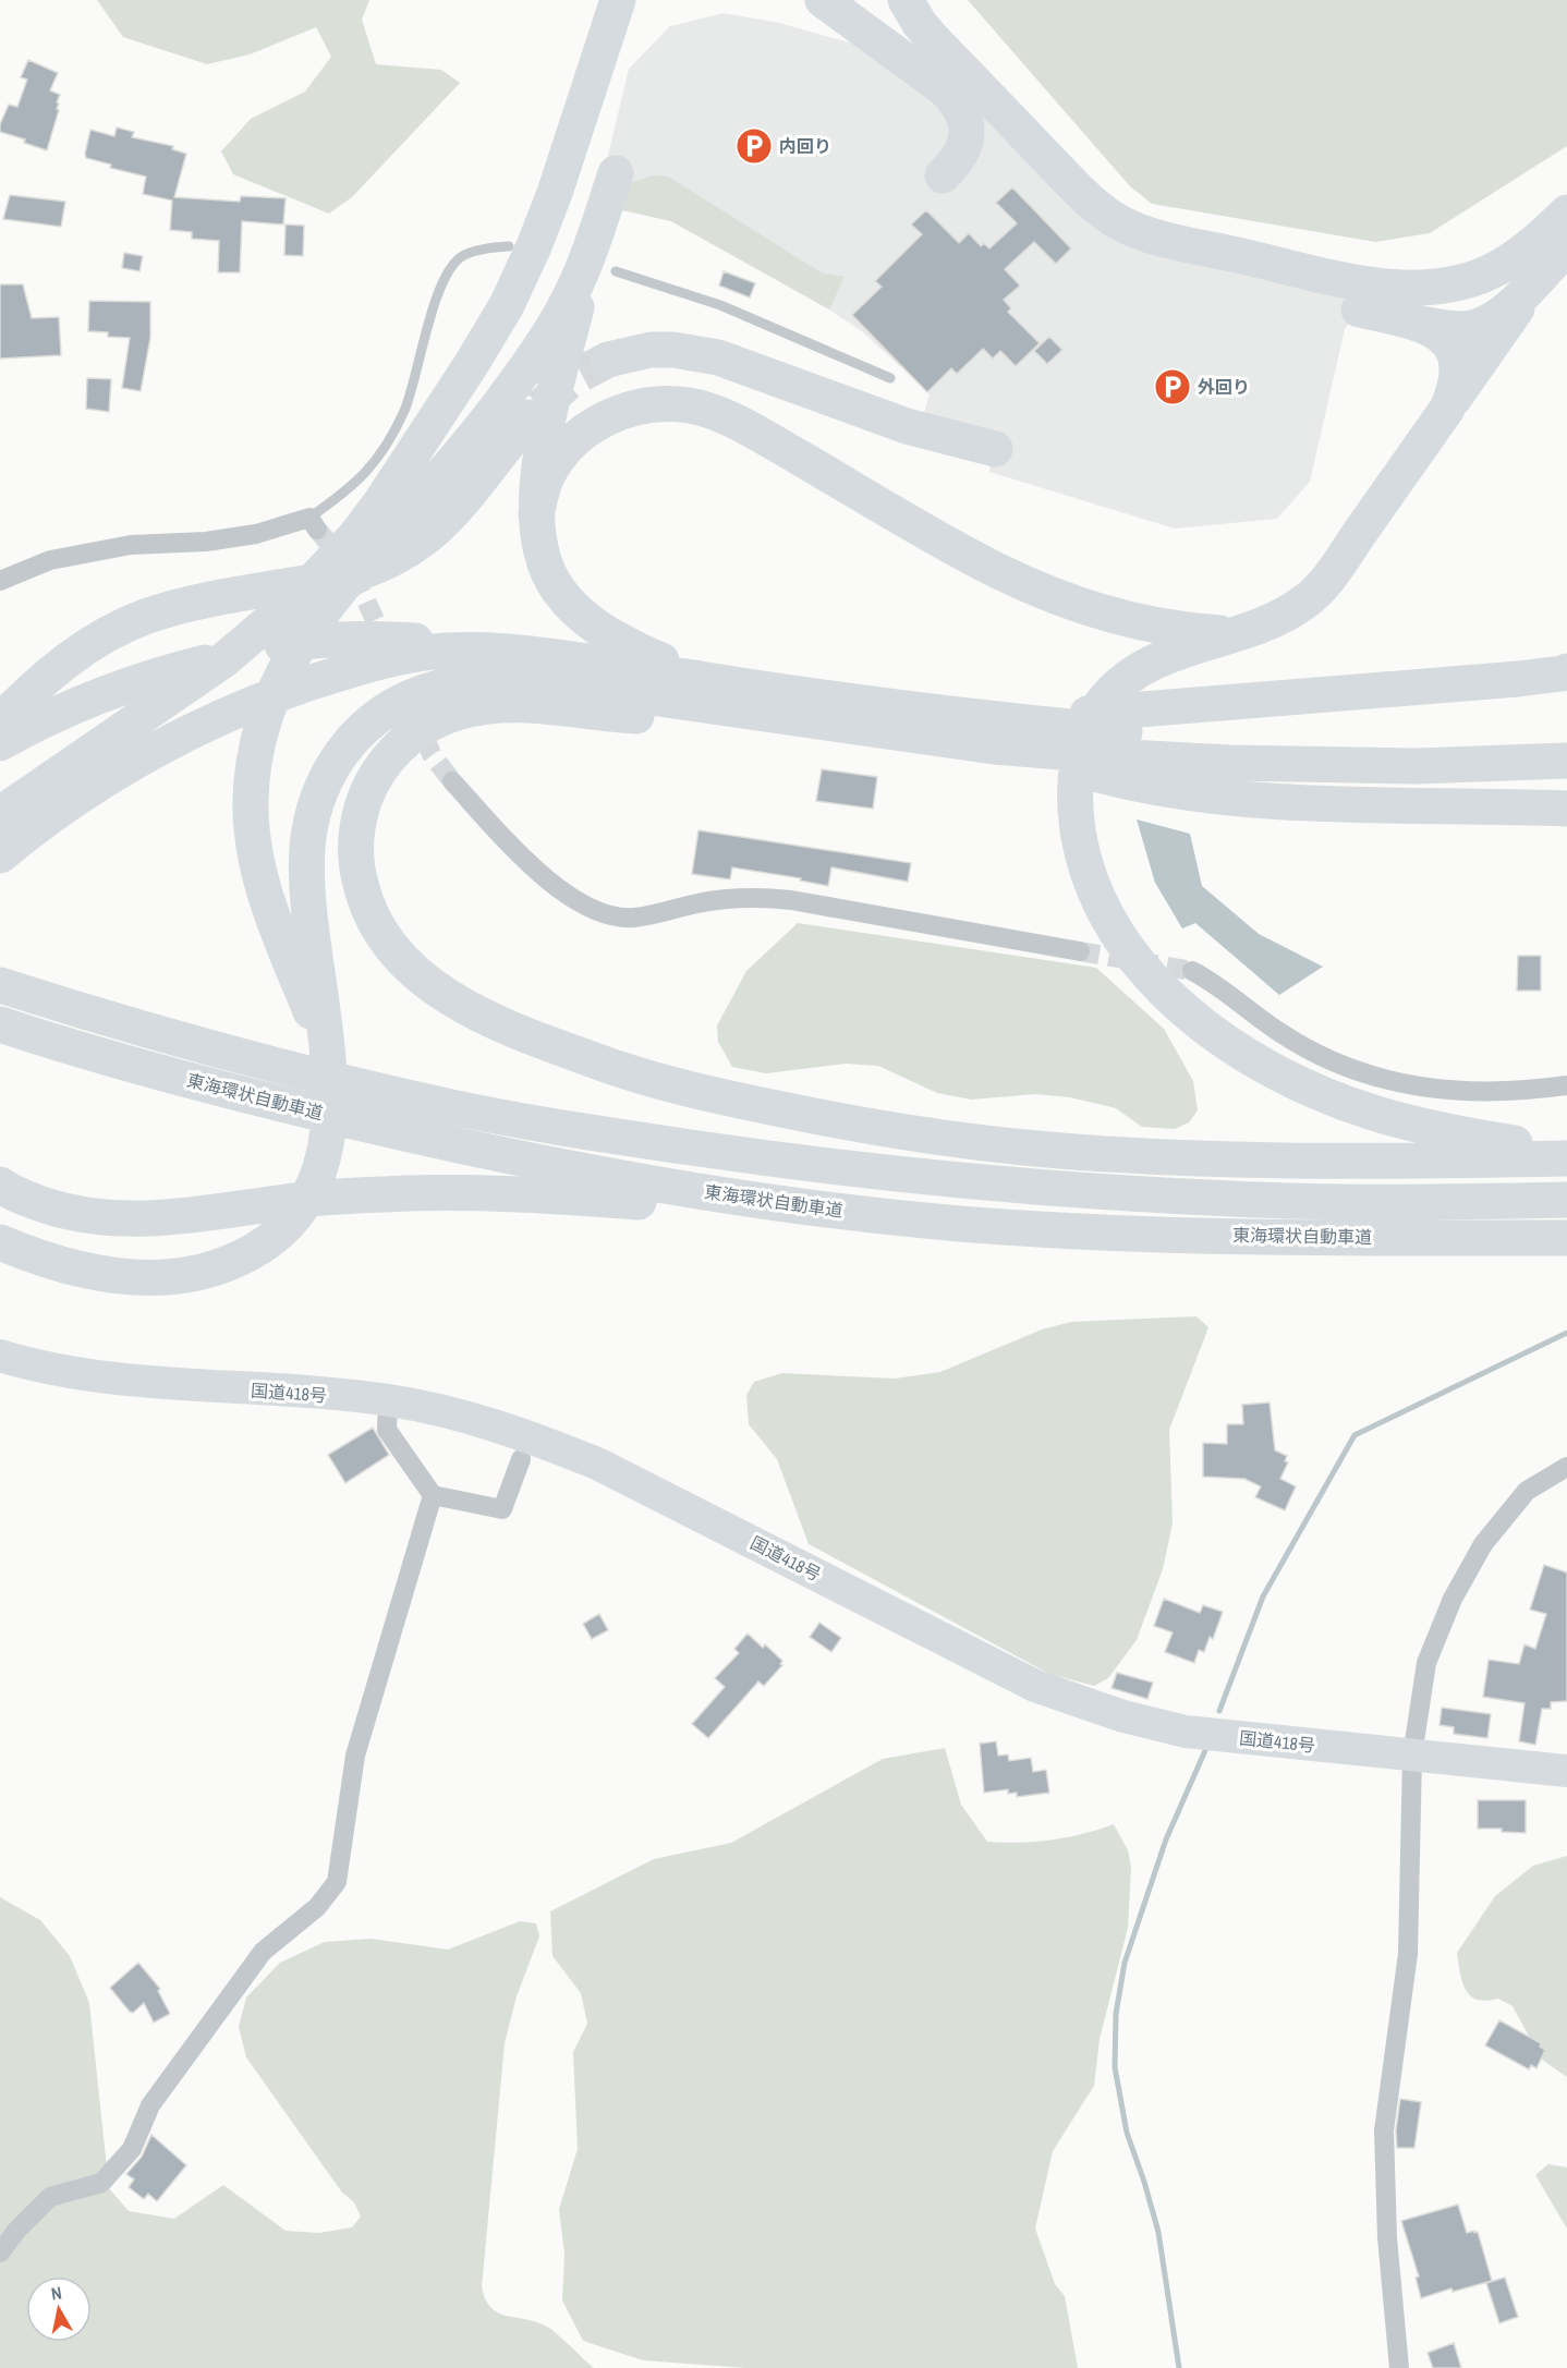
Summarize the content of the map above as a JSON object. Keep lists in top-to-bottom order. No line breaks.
{"streets":{"highway":["東海環状自動車道","国道418号"]},"places":{"parking":["内回り","外回り"]},"north":"top"}
